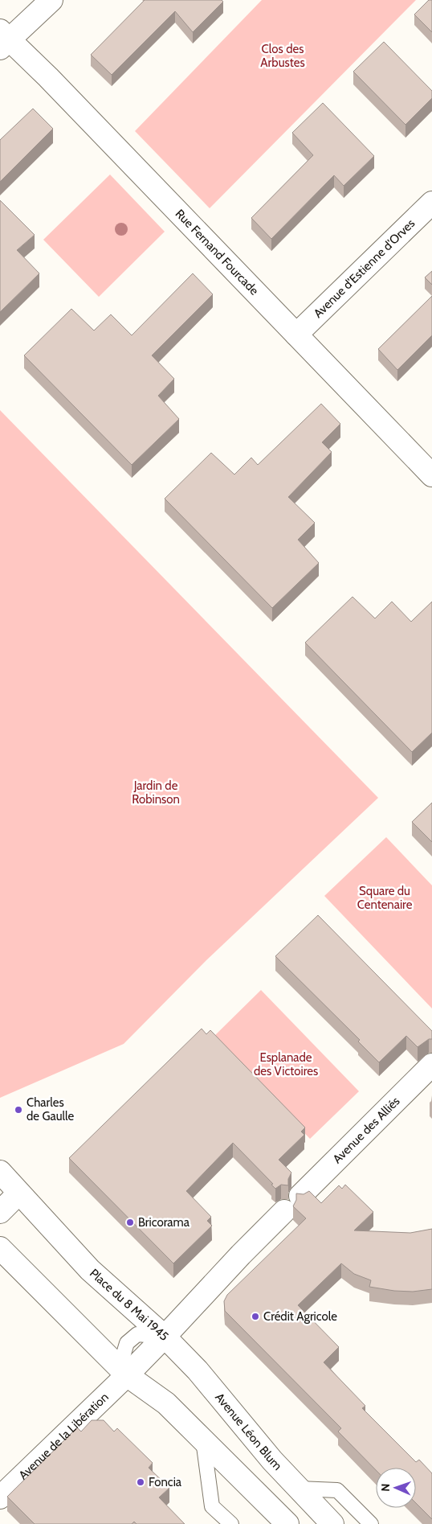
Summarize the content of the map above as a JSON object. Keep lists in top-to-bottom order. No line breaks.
{"streets":{"street":["Rue Fernand Fourcade","Avenue d'Estienne d'Orves","Avenue des Alliés","Place du 8 Mai 1945","Avenue Léon Blum","Avenue de la Libération"]},"crossings":[["Rue Fernand Fourcade","Avenue d'Estienne d'Orves"],["Place du 8 Mai 1945","Avenue Léon Blum"],["Place du 8 Mai 1945","Avenue de la Libération"]],"parks":["Clos des Arbustes","Jardin de Robinson","Square du Centenaire","Esplanade des Victoires"],"places":["Charles de Gaulle","Bricorama","Crédit Agricole","Foncia"],"north":"left"}
